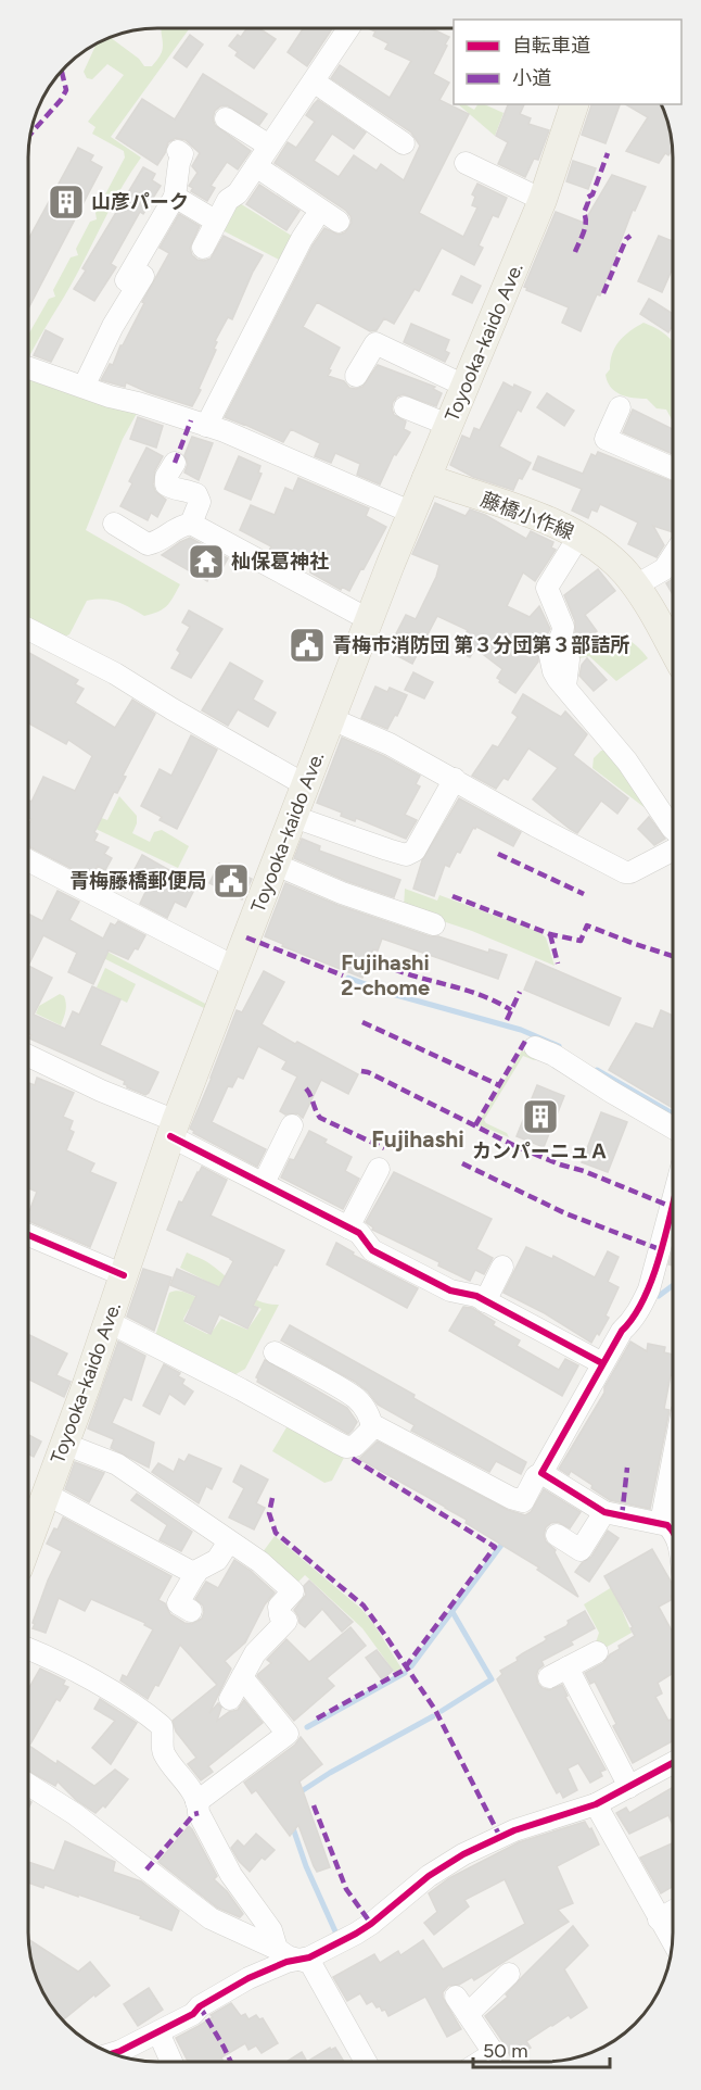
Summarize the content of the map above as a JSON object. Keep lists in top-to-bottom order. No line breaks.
{"streets":{"main road":["Toyooka-kaido Ave.","藤橋小作線"]},"crossings":[["Toyooka-kaido Ave.","藤橋小作線"]],"districts":["Fujihashi 2-chome","Fujihashi"],"places":{"building":["山彦パーク","カンパーニュＡ"],"temple":["杣保葛神社"],"public building":["青梅市消防団 第３分団第３部詰所","青梅藤橋郵便局"]},"legend":["自転車道","小道"],"scale_bar":"50 m"}
